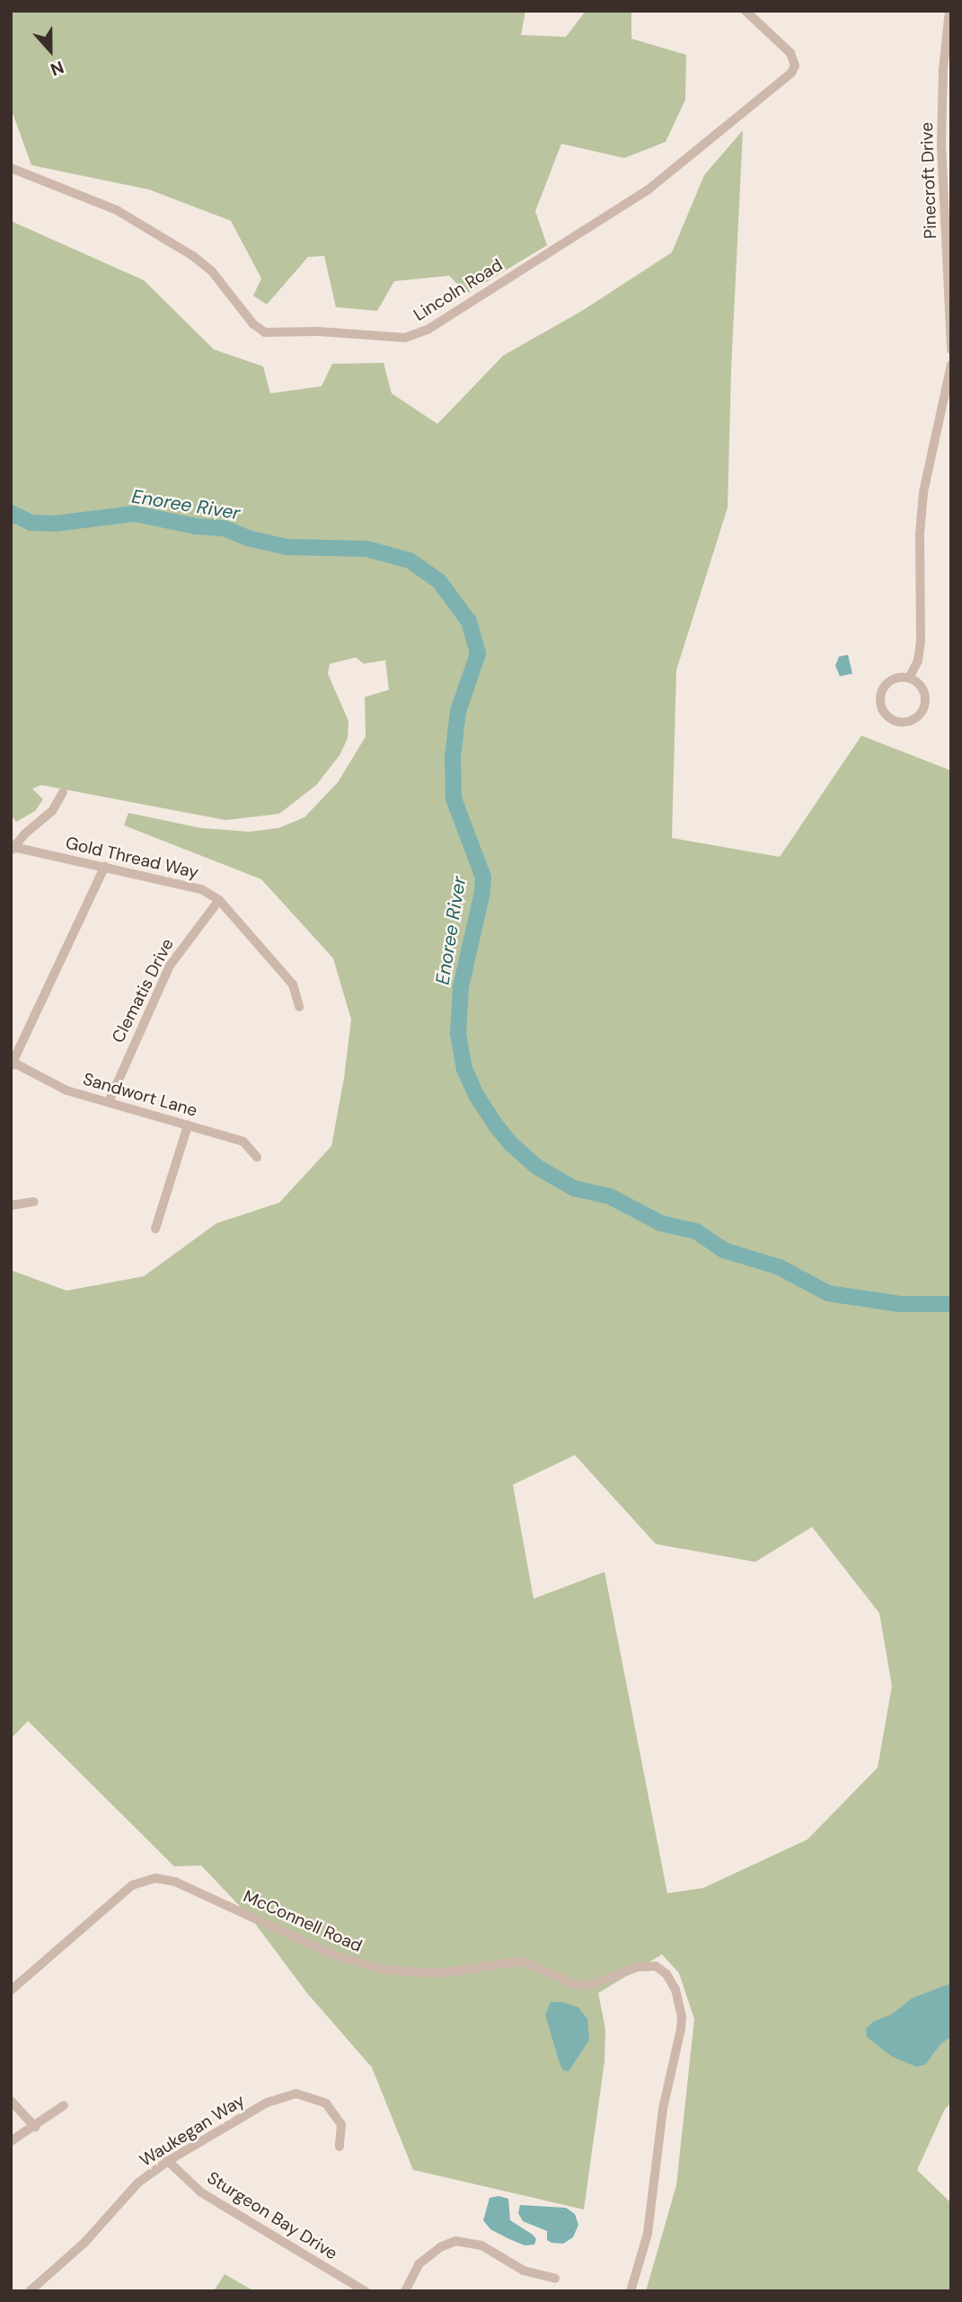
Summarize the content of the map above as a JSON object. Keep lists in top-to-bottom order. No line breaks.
{"streets":{"street":["Pinecroft Drive","Lincoln Road","Gold Thread Way","Clematis Drive","Sandwort Lane","McConnell Road","Waukegan Way","Sturgeon Bay Drive"]},"crossings":[["Gold Thread Way","Clematis Drive"],["Clematis Drive","Sandwort Lane"],["Waukegan Way","Sturgeon Bay Drive"]],"water":["Enoree River"],"north":"bottom"}
